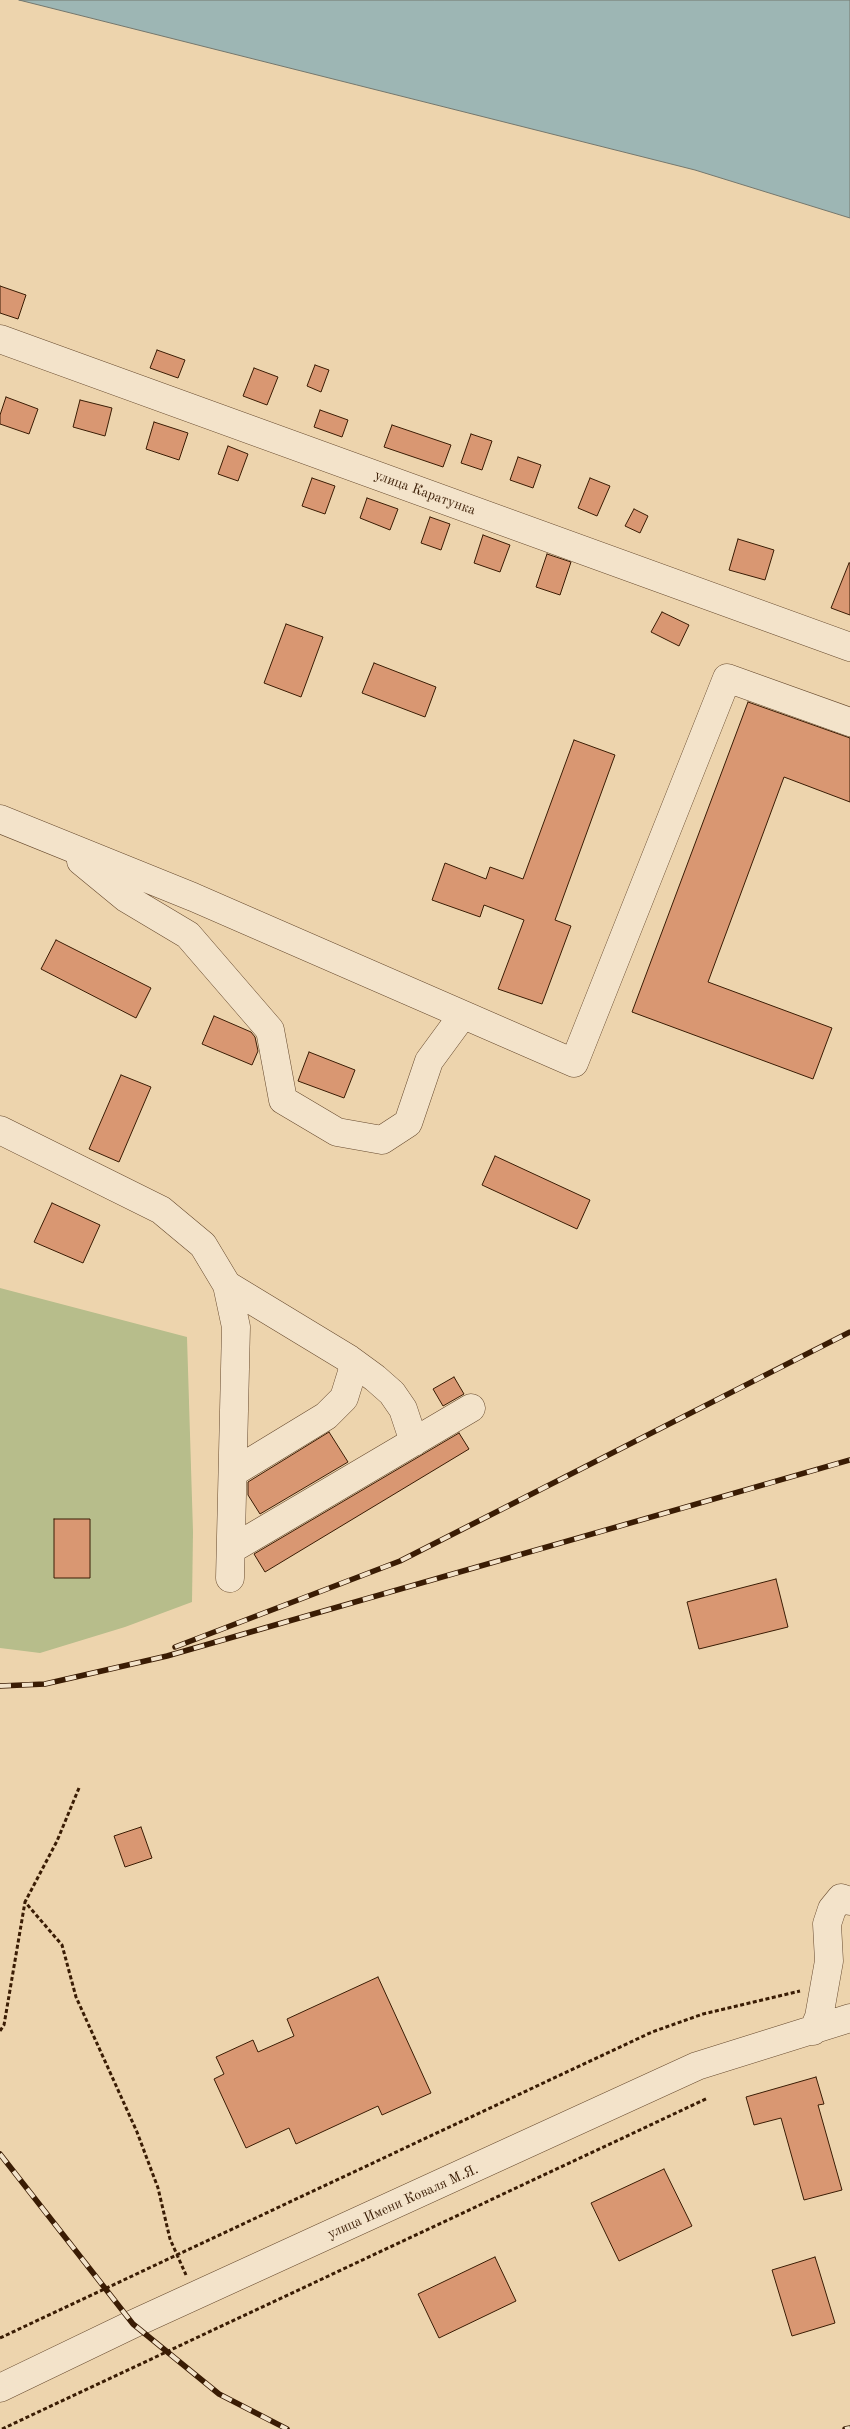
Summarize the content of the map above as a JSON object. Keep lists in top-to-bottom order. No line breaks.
{"streets":{"street":["улица Каратунка","улица Имени Коваля М.Я."]}}
